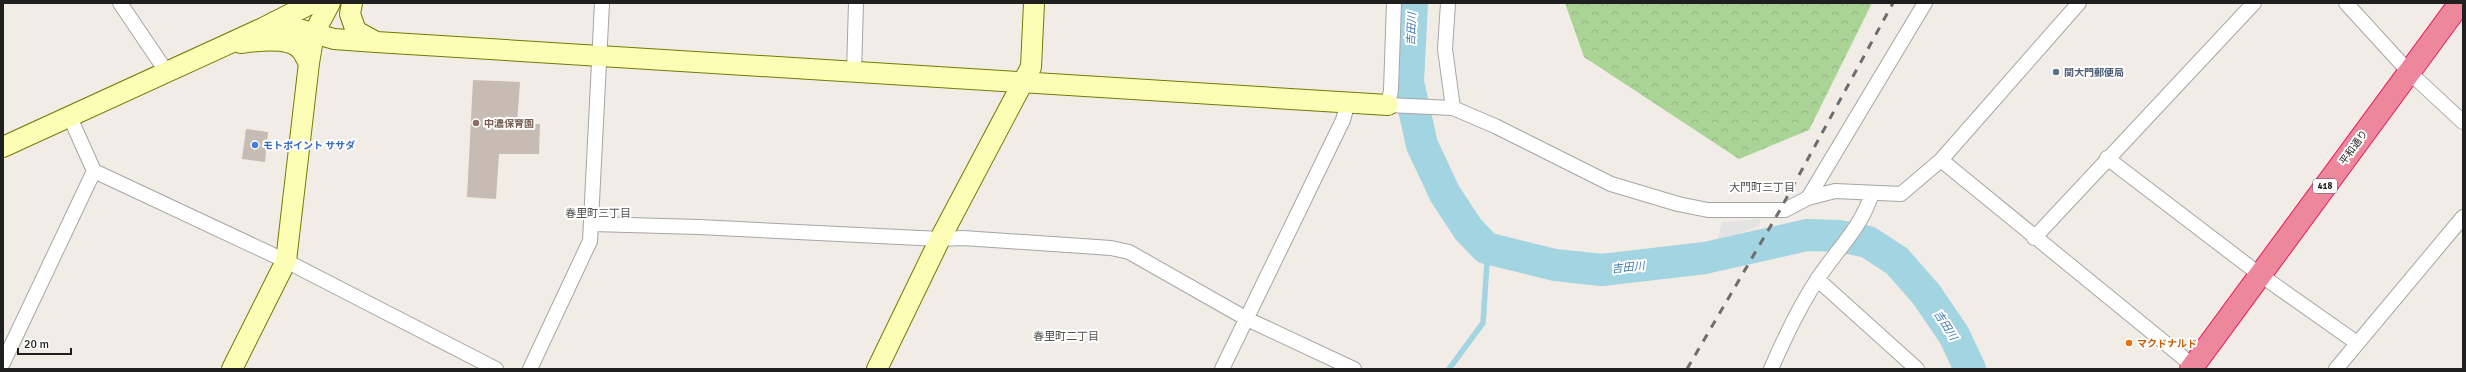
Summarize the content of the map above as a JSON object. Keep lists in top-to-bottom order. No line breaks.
{"streets":{"highway":["平和通り","418"]},"districts":["大門町三丁目","春里町三丁目","春里町二丁目"],"water":["吉田川"],"places":["関大門郵便局","中濃保育園","モトポイント ササダ","マクドナルド"],"scale_bar":"20 m"}
